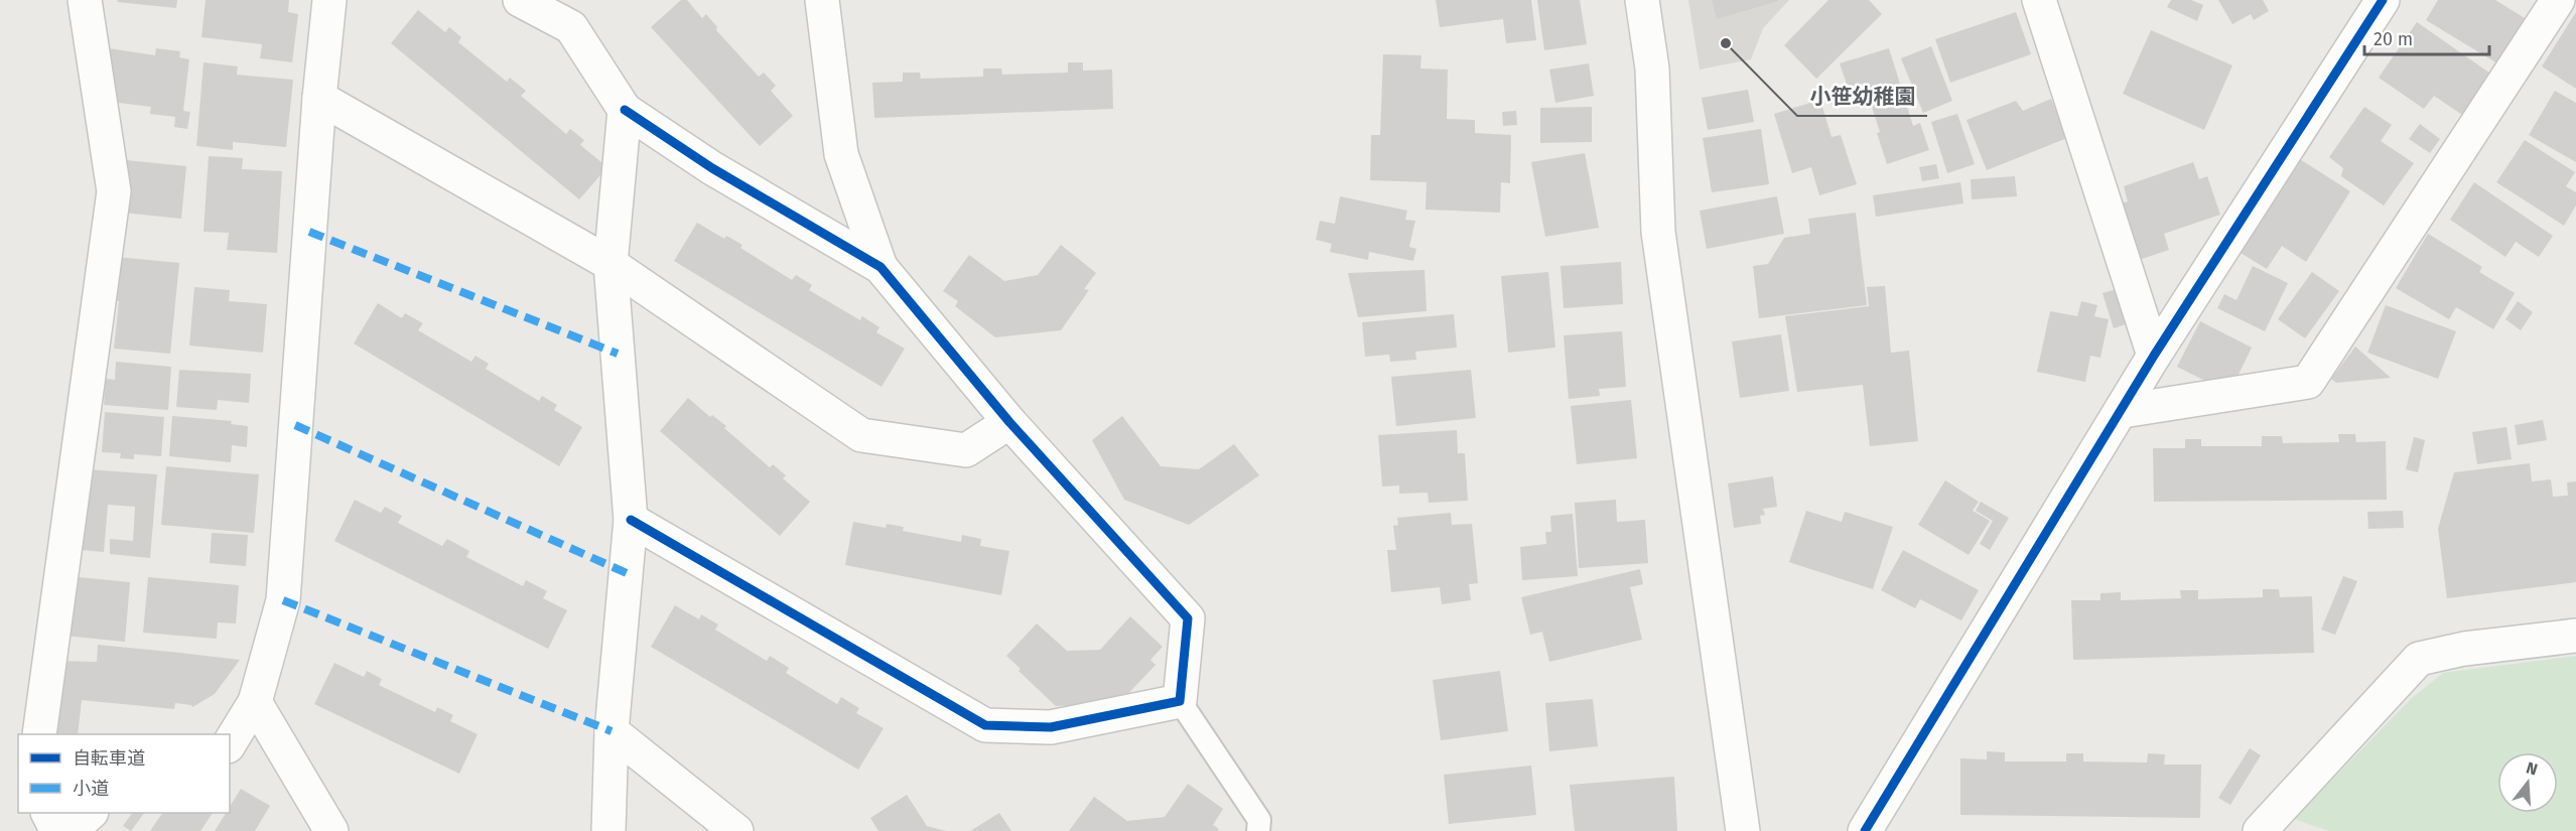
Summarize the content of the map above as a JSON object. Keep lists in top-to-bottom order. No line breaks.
{"places":["小笹幼稚園"],"legend":["自転車道","小道"],"scale_bar":"20 m","north":"top"}
